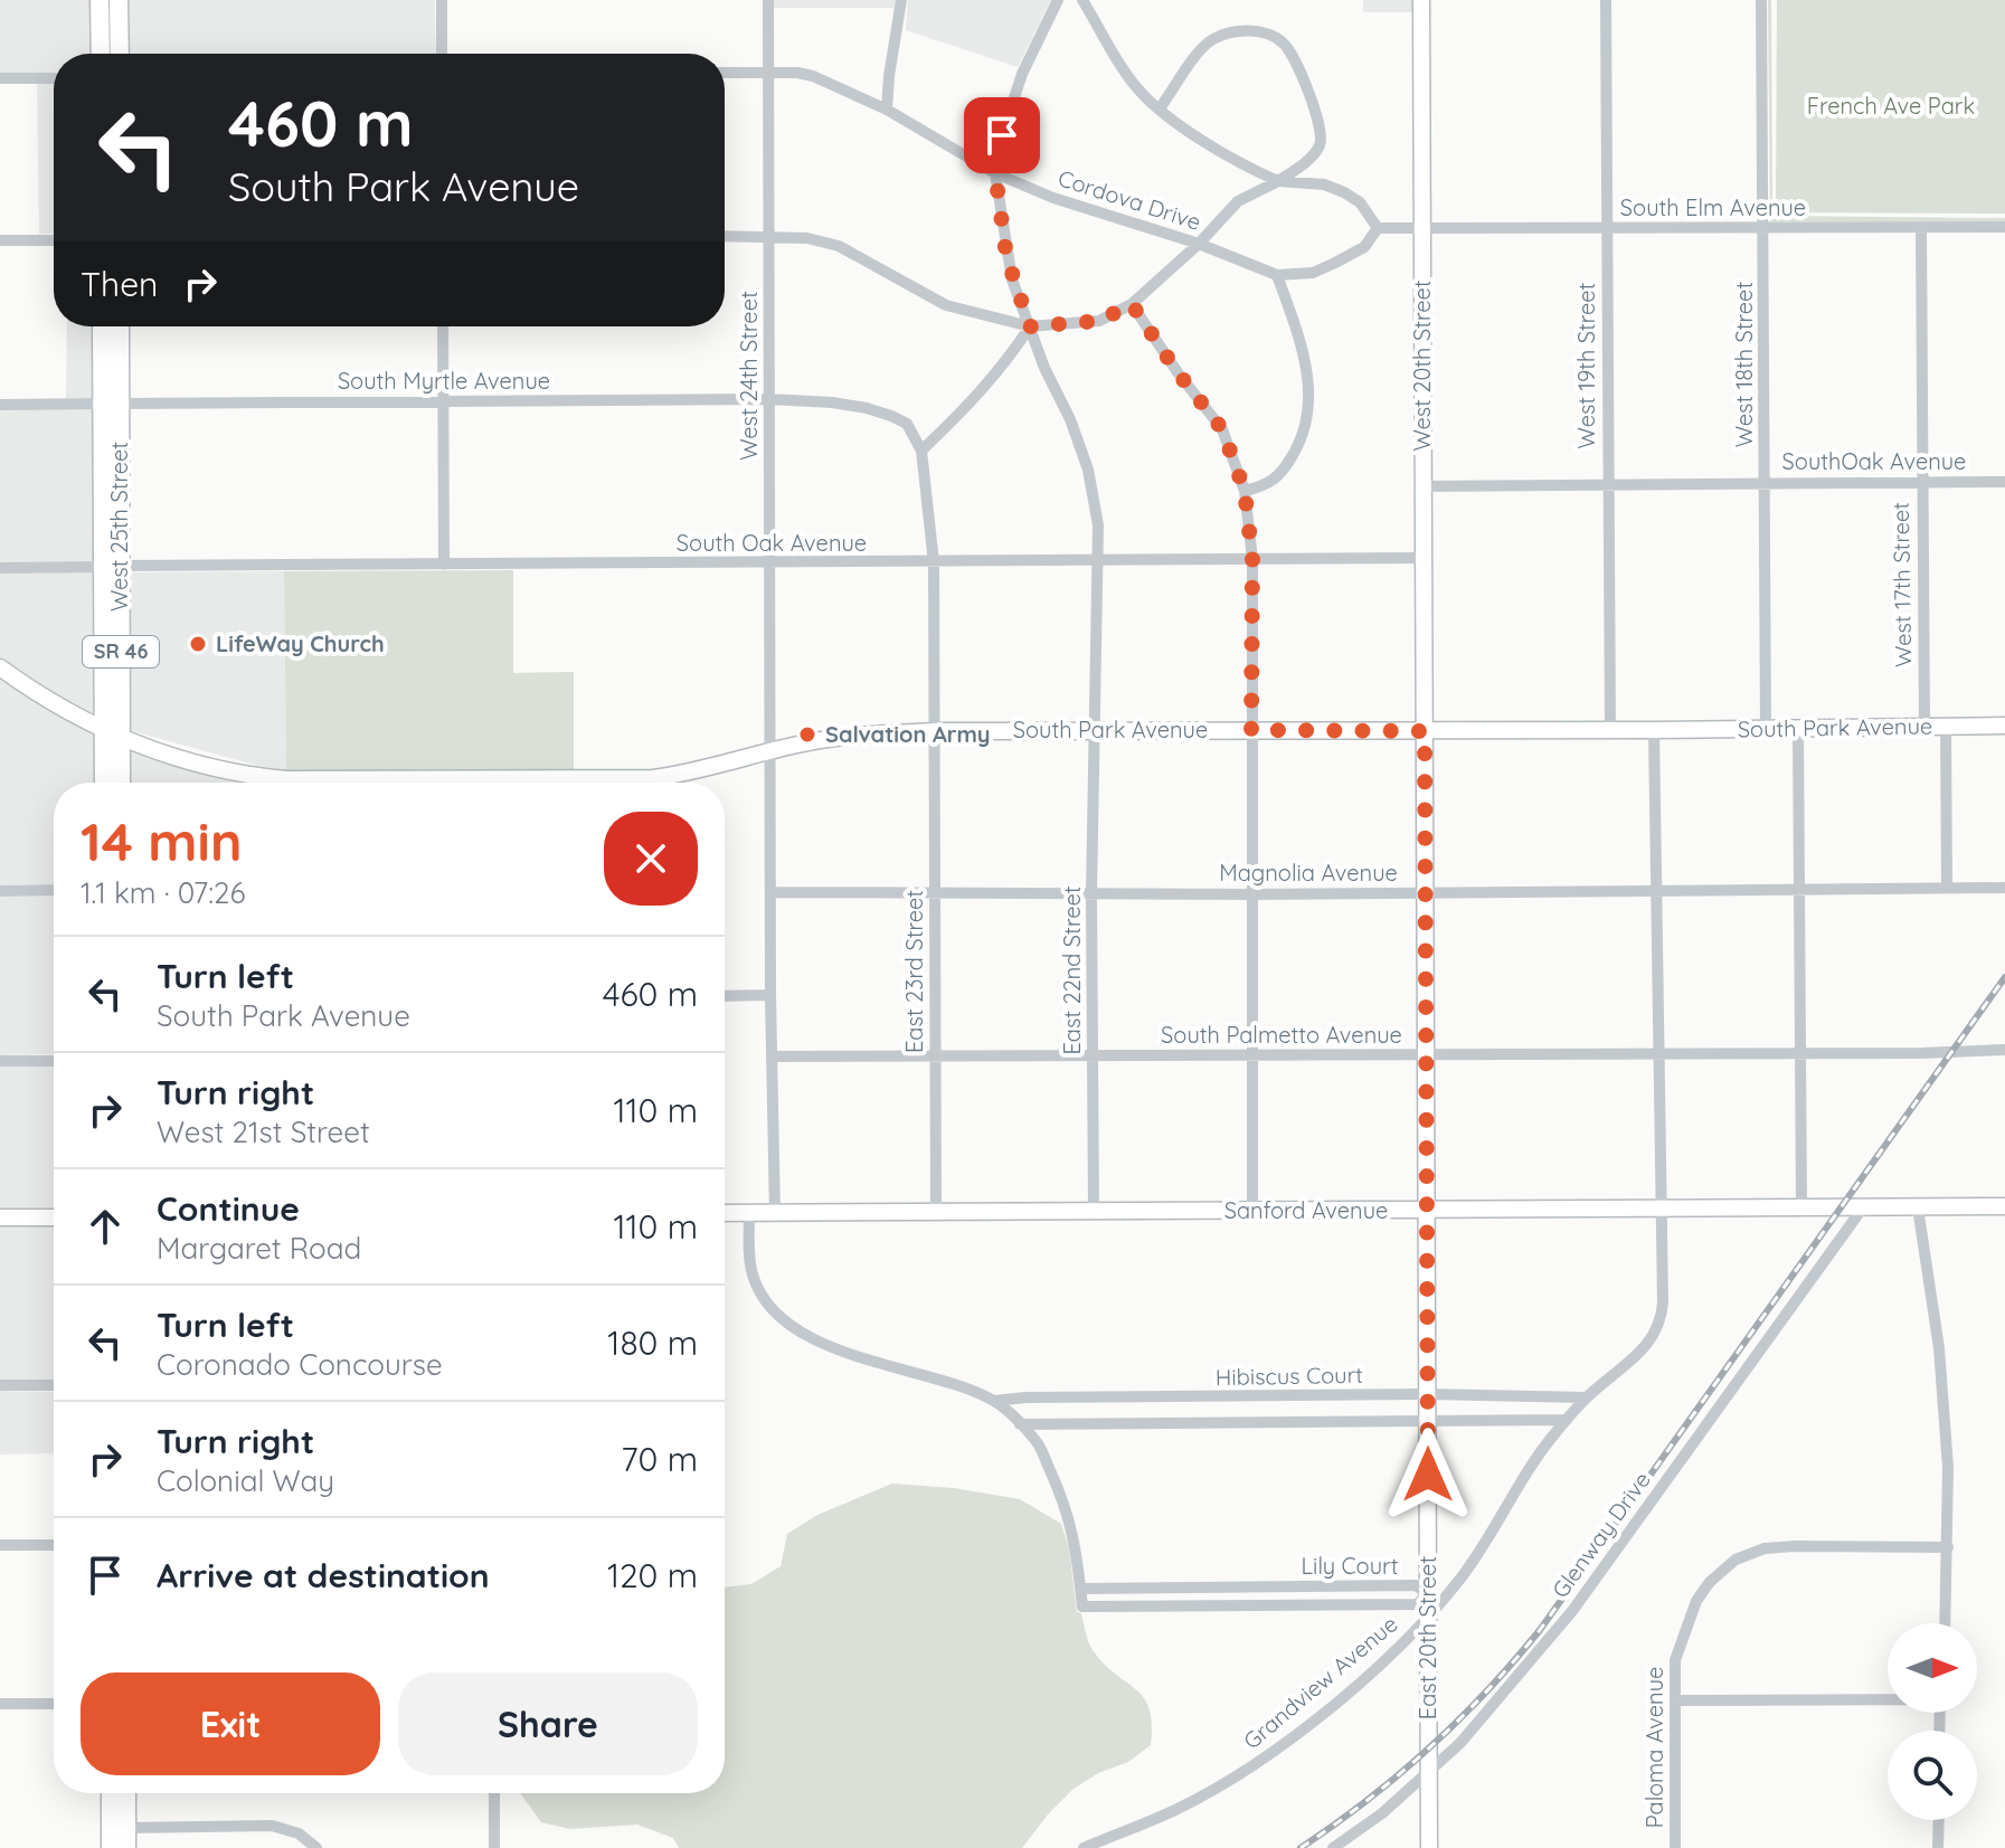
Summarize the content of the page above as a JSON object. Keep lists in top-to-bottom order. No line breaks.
{"streets":{"main road":["West 25th Street","SR 46"],"street":["Cordova Drive","South Elm Avenue","West 18th Street","West 20th Street","West 19th Street","West 24th Street","South Myrtle Avenue","SouthOak Avenue","South Oak Avenue","West 17th Street","South Park Avenue","Magnolia Avenue","East 22nd Street","East 23rd Street","South Palmetto Avenue","Sanford Avenue","Hibiscus Court","Glenway Drive","Lily Court","East 20th Street","Grandview Avenue","Paloma Avenue"]},"crossings":[["Cordova Drive","South Elm Avenue"],["Cordova Drive","West 24th Street"],["Cordova Drive","East 22nd Street"],["South Elm Avenue","West 18th Street"],["South Elm Avenue","West 20th Street"],["South Elm Avenue","West 19th Street"],["South Elm Avenue","West 17th Street"],["West 18th Street","SouthOak Avenue"],["West 18th Street","South Park Avenue"],["West 20th Street","SouthOak Avenue"],["West 20th Street","South Oak Avenue"],["West 20th Street","South Park Avenue"],["West 20th Street","East 20th Street"],["West 19th Street","SouthOak Avenue"],["West 19th Street","South Park Avenue"],["West 24th Street","South Myrtle Avenue"],["West 24th Street","South Oak Avenue"],["West 24th Street","South Park Avenue"],["West 24th Street","Magnolia Avenue"],["West 24th Street","South Palmetto Avenue"],["West 24th Street","Sanford Avenue"],["South Myrtle Avenue","West 25th Street"],["South Myrtle Avenue","East 23rd Street"],["SouthOak Avenue","West 17th Street"],["West 25th Street","South Oak Avenue"],["West 25th Street","SR 46"],["West 25th Street","South Park Avenue"],["South Oak Avenue","East 22nd Street"],["South Oak Avenue","East 23rd Street"],["West 17th Street","South Park Avenue"],["SR 46","South Park Avenue"],["South Park Avenue","East 22nd Street"],["South Park Avenue","East 23rd Street"],["South Park Avenue","East 20th Street"],["South Park Avenue","Grandview Avenue"],["Magnolia Avenue","East 22nd Street"],["Magnolia Avenue","East 23rd Street"],["Magnolia Avenue","East 20th Street"],["Magnolia Avenue","Grandview Avenue"],["East 22nd Street","South Palmetto Avenue"],["East 22nd Street","Sanford Avenue"],["East 23rd Street","South Palmetto Avenue"],["East 23rd Street","Sanford Avenue"],["South Palmetto Avenue","East 20th Street"],["South Palmetto Avenue","Grandview Avenue"],["Sanford Avenue","Glenway Drive"],["Sanford Avenue","East 20th Street"],["Sanford Avenue","Grandview Avenue"],["Hibiscus Court","East 20th Street"],["Hibiscus Court","Grandview Avenue"],["Glenway Drive","East 20th Street"],["Lily Court","East 20th Street"],["East 20th Street","Grandview Avenue"]],"parks":["French Ave Park"],"places":["LifeWay Church","Salvation Army"],"north":"right","page":{"turn":["460 m","South Park Avenue"],"then":"Then","heading":["14 min","1.1 km · 07:26"],"list":[{"name":"Turn left","note":"South Park Avenue","value":"460 m"},{"name":"Turn right","note":"West 21st Street","value":"110 m"},{"name":"Continue","note":"Margaret Road","value":"110 m"},{"name":"Turn left","note":"Coronado Concourse","value":"180 m"},{"name":"Turn right","note":"Colonial Way","value":"70 m"},{"name":"Arrive at destination","value":"120 m"}],"buttons":["Exit","Share"]}}
